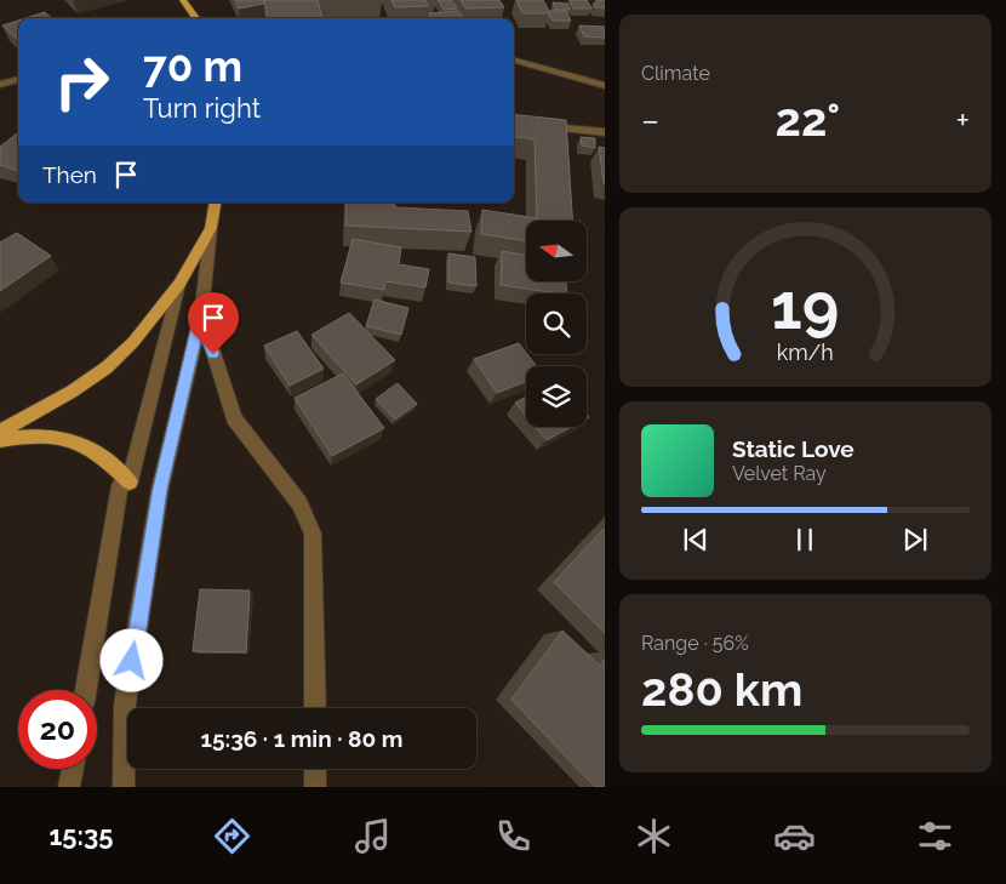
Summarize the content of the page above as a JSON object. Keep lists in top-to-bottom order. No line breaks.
{"north":"left","page":{"tile":["Climate",["Range · 56%","280 km"]],"turn":["70 m","Turn right"],"heat":["−","22°","+"],"then":"Then","song":["Static Love","Velvet Ray"],"limit":"20","trip":"15:36 · 1 min · 80 m","tabs":"15:35","gauge":["19","km/h"]}}
